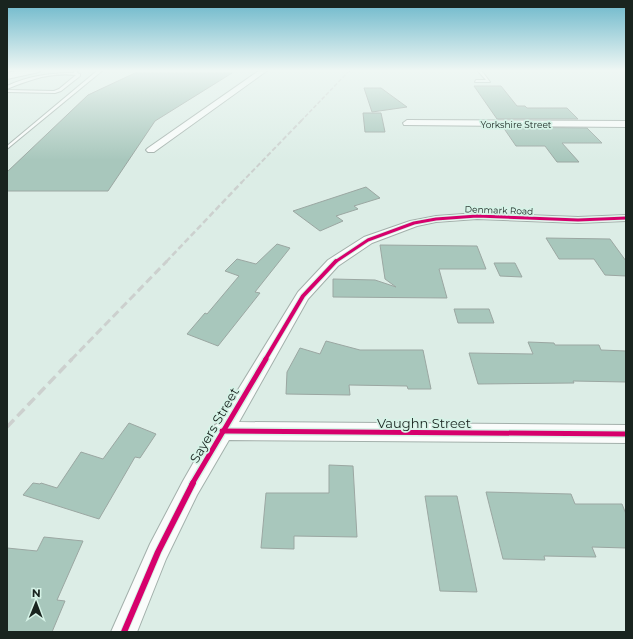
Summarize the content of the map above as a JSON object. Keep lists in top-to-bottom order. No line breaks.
{"streets":{"street":["Yorkshire Street","Denmark Road","Vaughn Street","Sayers Street"]},"crossings":[["Denmark Road","Sayers Street"],["Vaughn Street","Sayers Street"]],"north":"top"}
